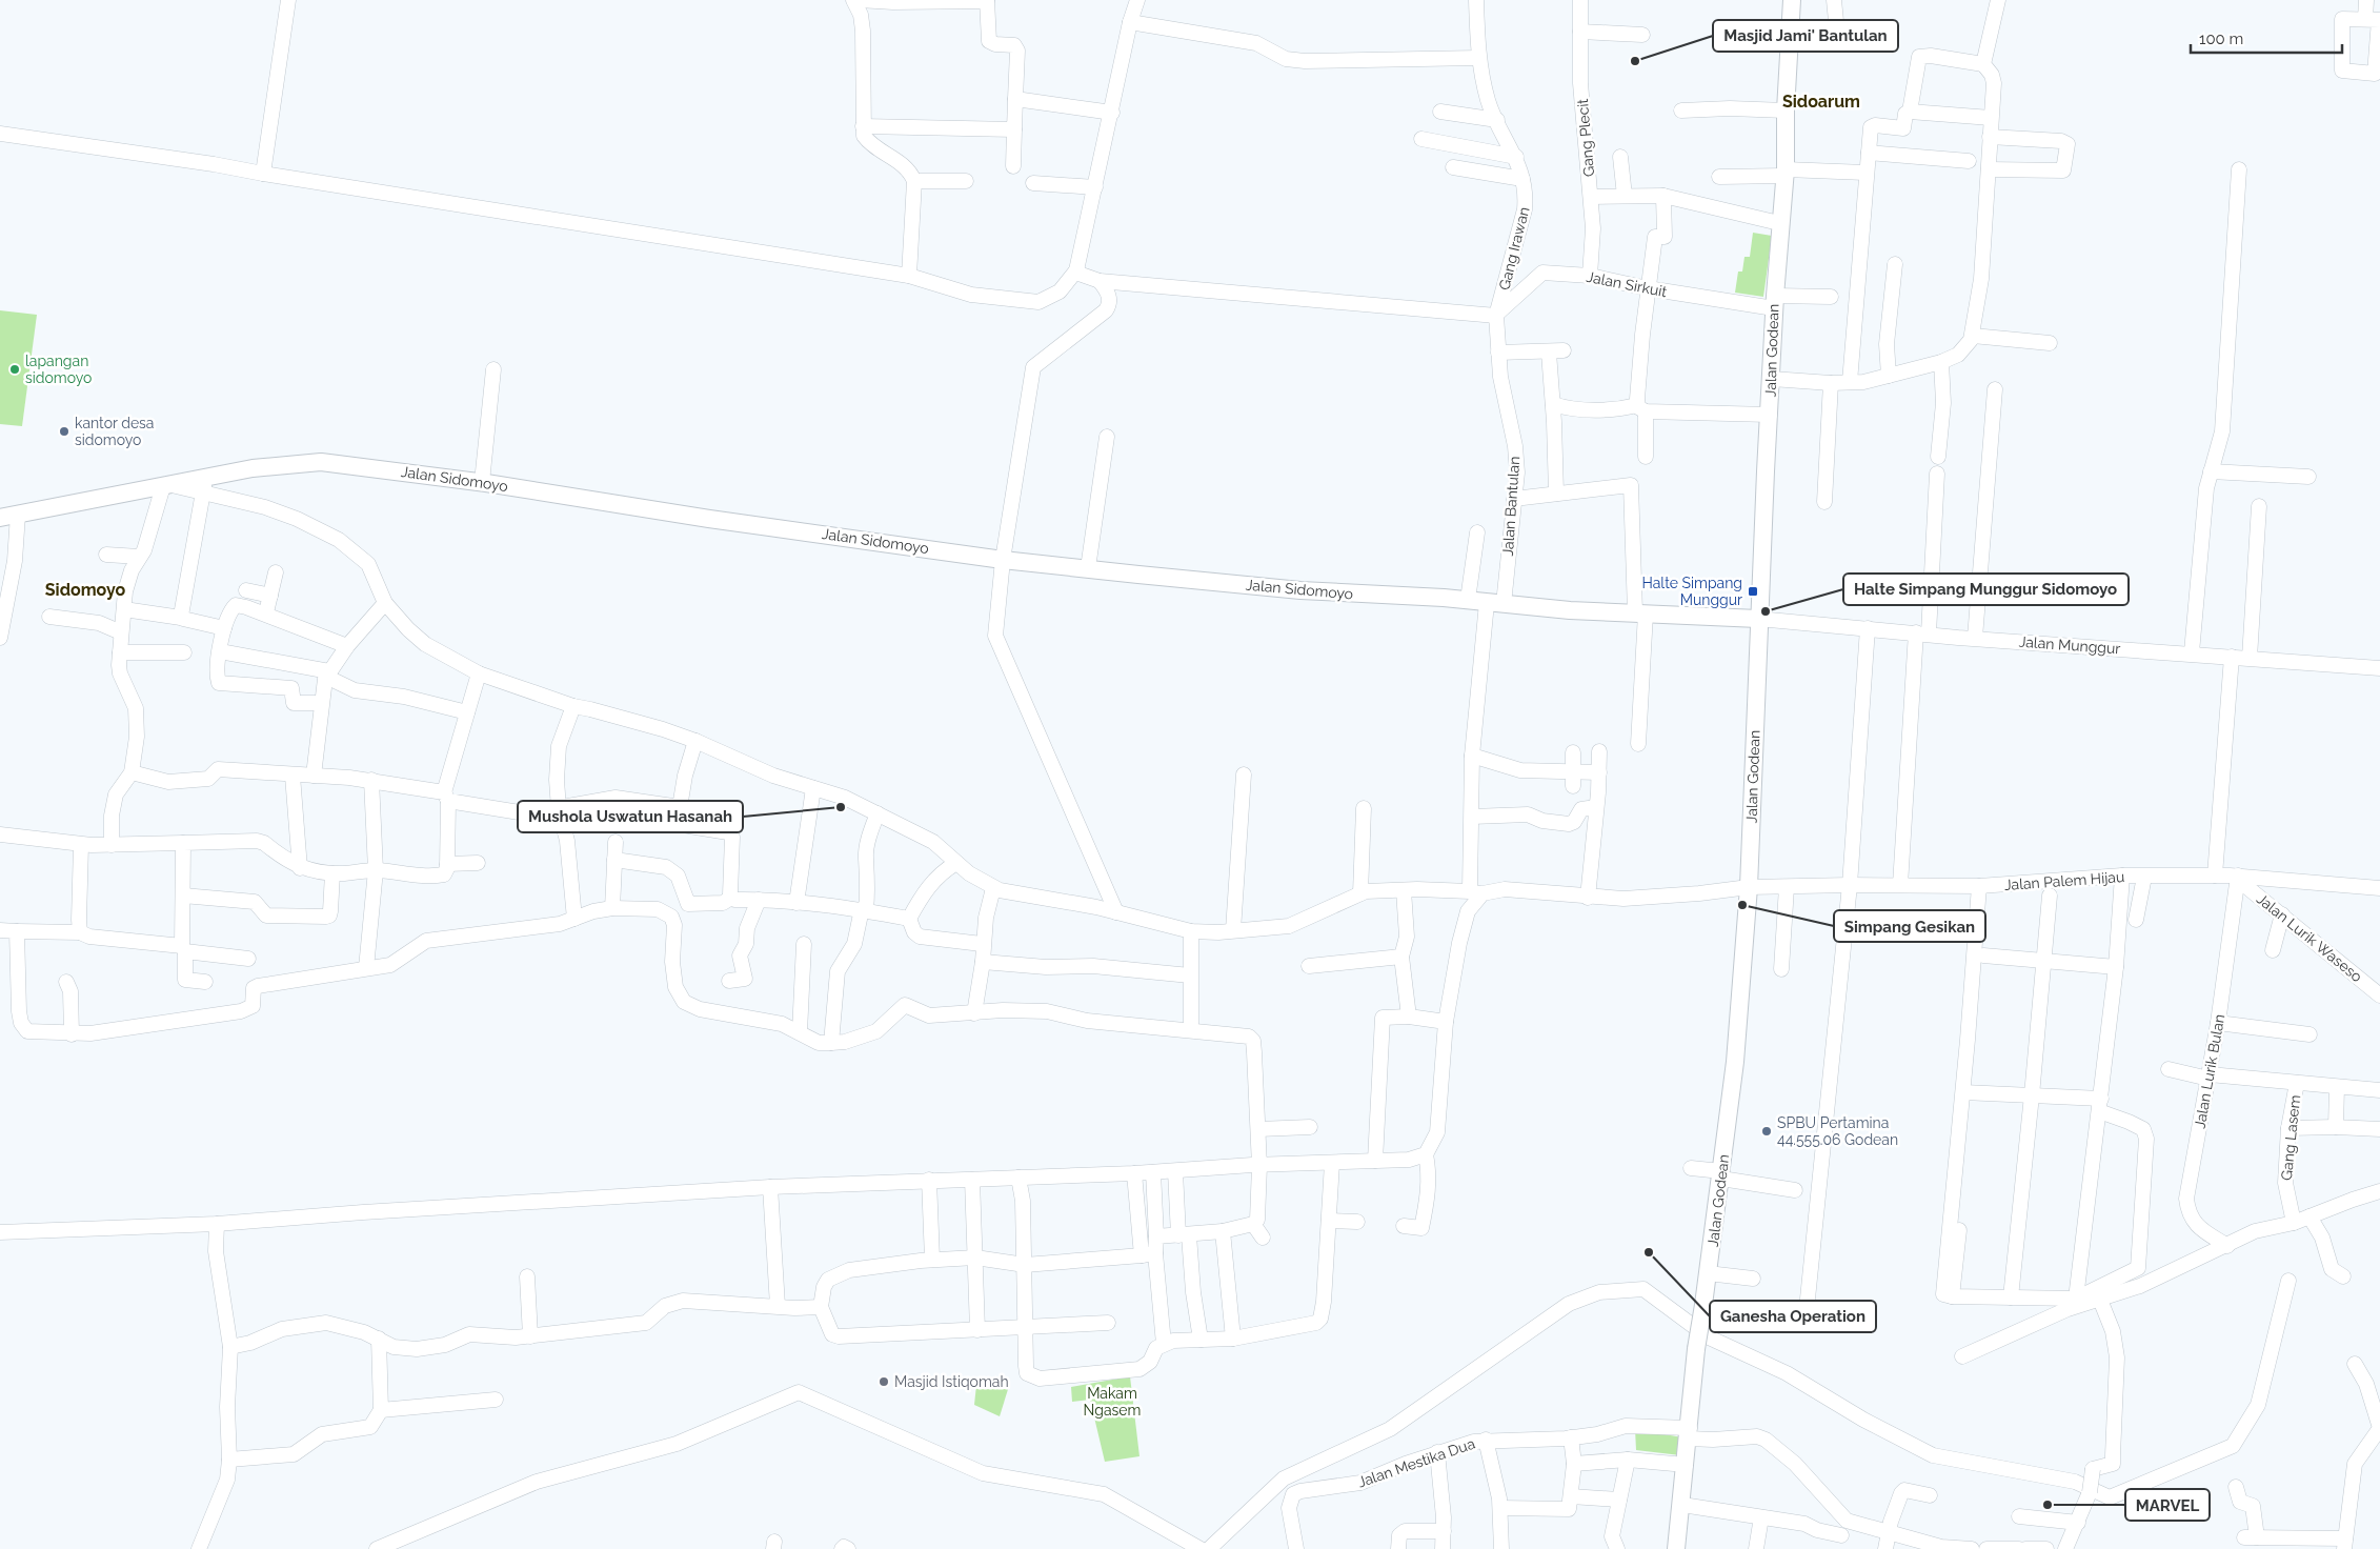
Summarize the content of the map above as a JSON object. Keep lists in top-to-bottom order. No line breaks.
{"streets":{"main road":["Jalan Godean","Jalan Sidomoyo"],"street":["Gang Plecit","Gang Irawan","Jalan Sirkuit","Jalan Bantulan","Jalan Munggur","Jalan Palem Hijau","Jalan Lurik Waseso","Jalan Lurik Bulan","Gang Lasem","Jalan Mestika Dua"]},"crossings":[["Gang Plecit","Jalan Sirkuit"],["Gang Irawan","Jalan Sirkuit"],["Gang Irawan","Jalan Bantulan"],["Jalan Sirkuit","Jalan Godean"],["Jalan Sirkuit","Jalan Bantulan"],["Jalan Godean","Jalan Sidomoyo"],["Jalan Godean","Jalan Munggur"],["Jalan Godean","Jalan Palem Hijau"],["Jalan Godean","Jalan Mestika Dua"],["Jalan Sidomoyo","Jalan Bantulan"],["Jalan Sidomoyo","Jalan Munggur"],["Jalan Bantulan","Jalan Palem Hijau"],["Jalan Palem Hijau","Jalan Lurik Waseso"],["Jalan Palem Hijau","Jalan Lurik Bulan"],["Jalan Lurik Waseso","Jalan Lurik Bulan"]],"districts":["Sidoarum","Sidomoyo"],"parks":["Makam Ngasem"],"places":{"other":["Masjid Jami' Bantulan","lapangan sidomoyo","kantor desa sidomoyo","Halte Simpang Munggur Sidomoyo","Mushola Uswatun Hasanah","Simpang Gesikan","SPBU Pertamina 44.555.06 Godean","Ganesha Operation","Masjid Istiqomah","MARVEL"],"transit":["Halte Simpang Munggur"]},"scale_bar":"100 m"}
